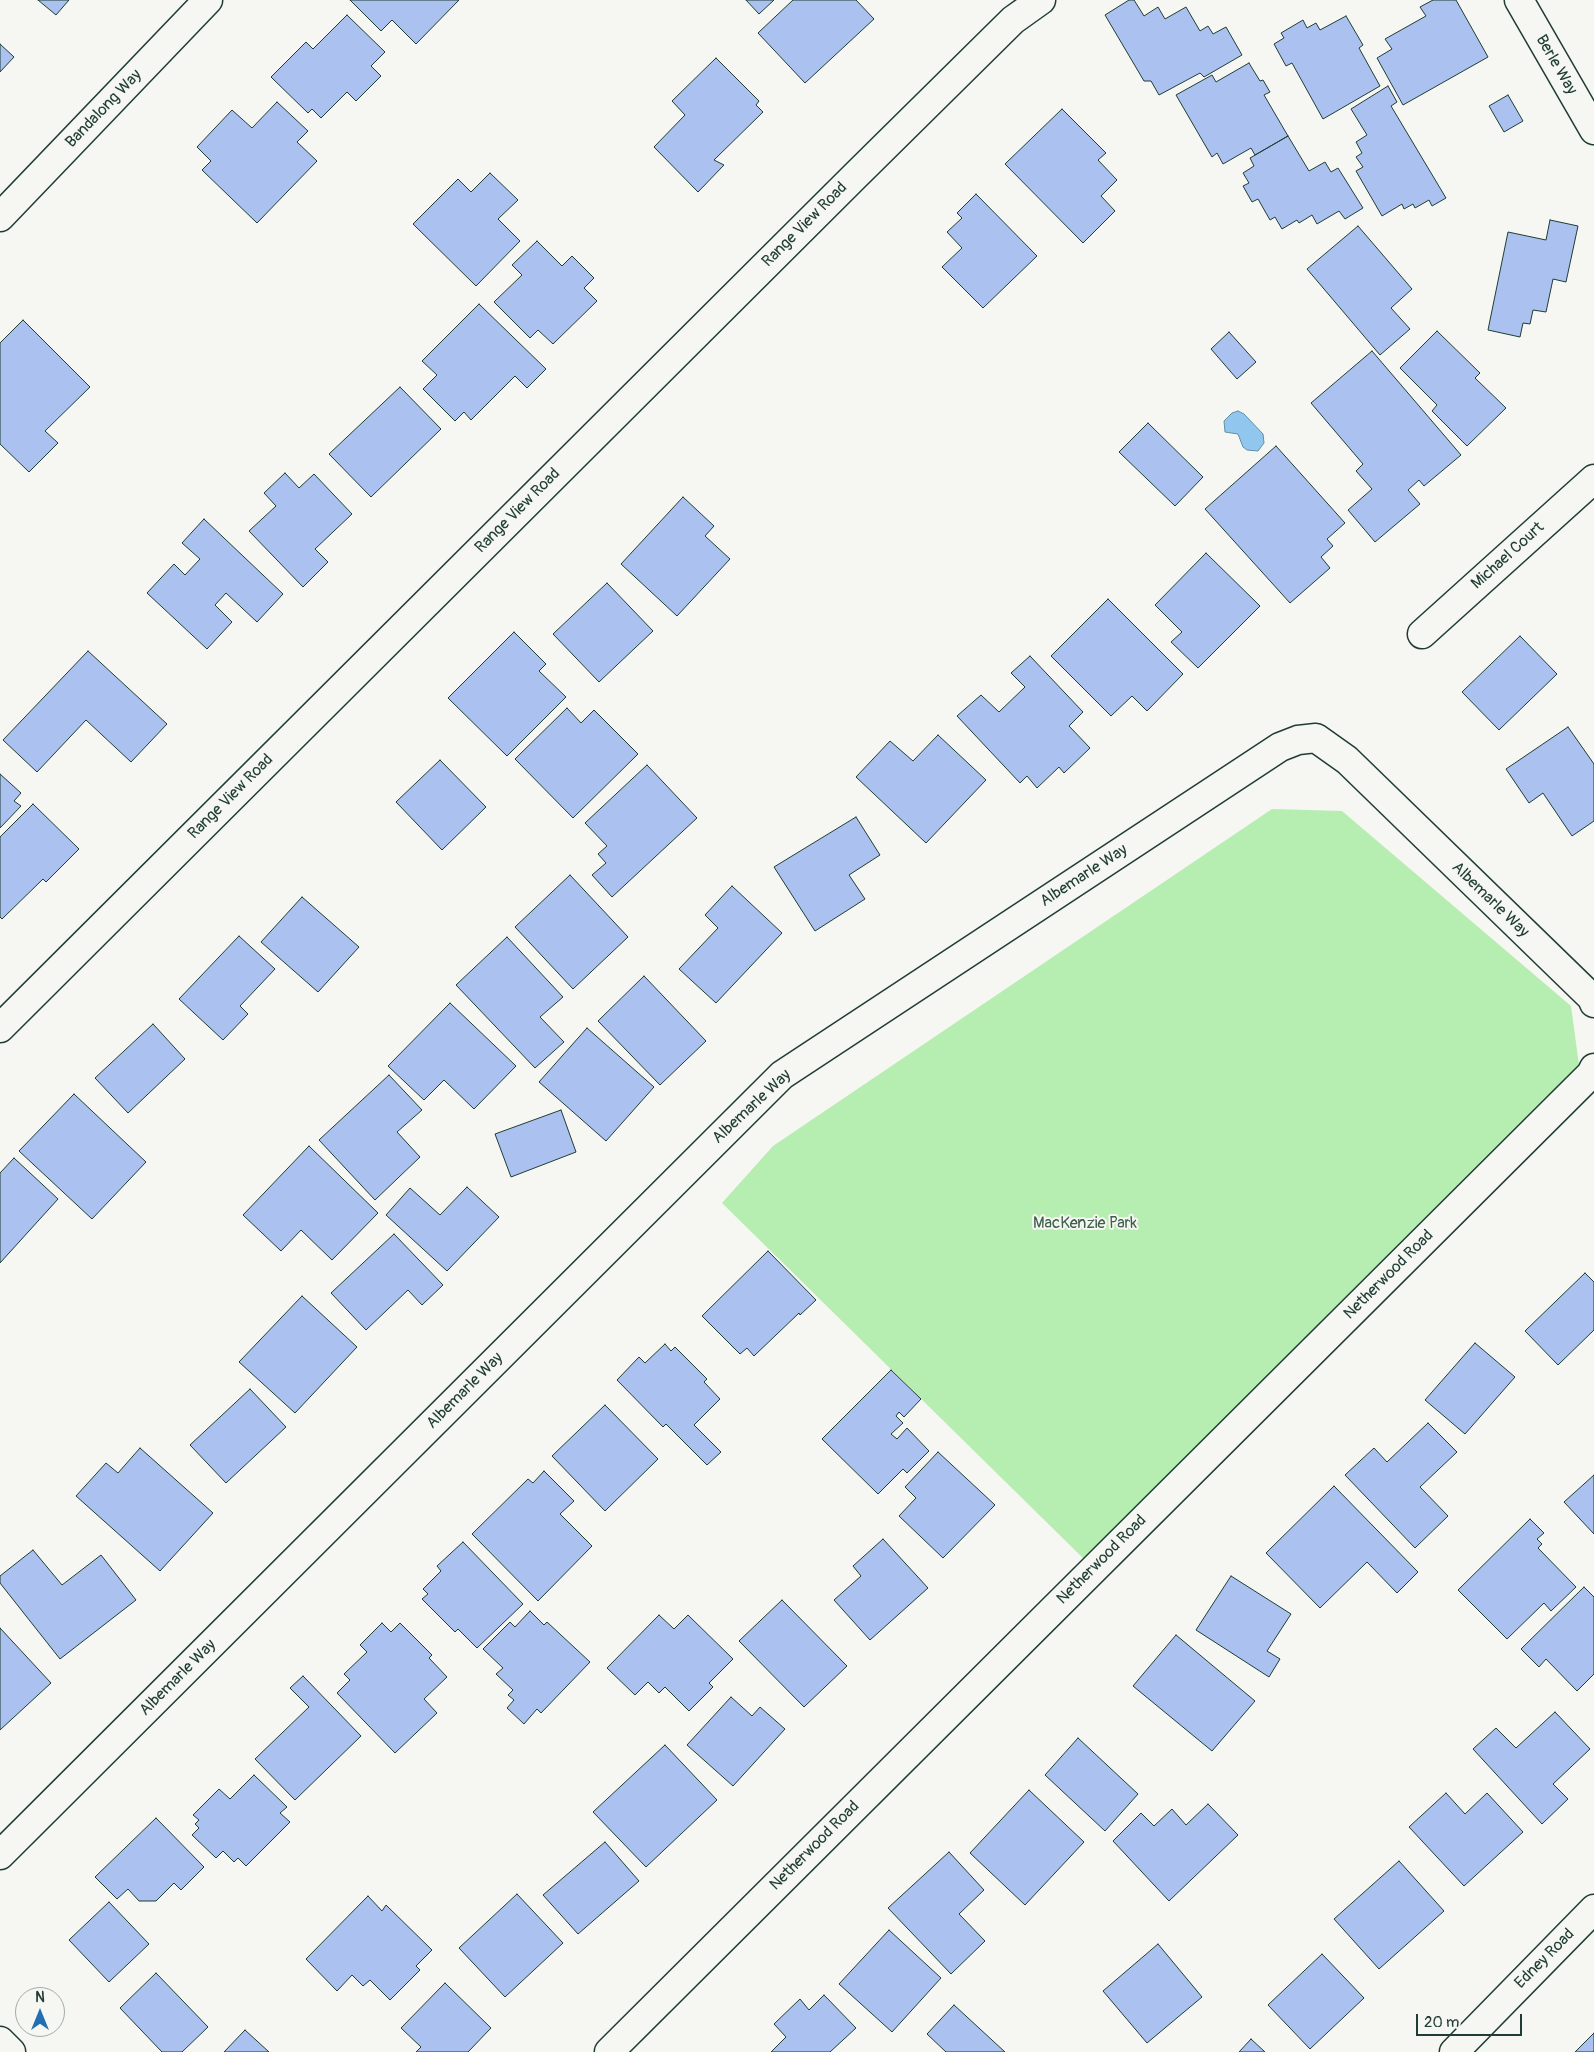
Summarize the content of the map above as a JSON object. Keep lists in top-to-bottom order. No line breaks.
{"streets":{"street":["Berle Way","Bandalong Way","Range View Road","Michael Court","Albemarle Way","Netherwood Road","Edney Road"]},"parks":["MacKenzie Park"],"scale_bar":"20 m","north":"top"}
